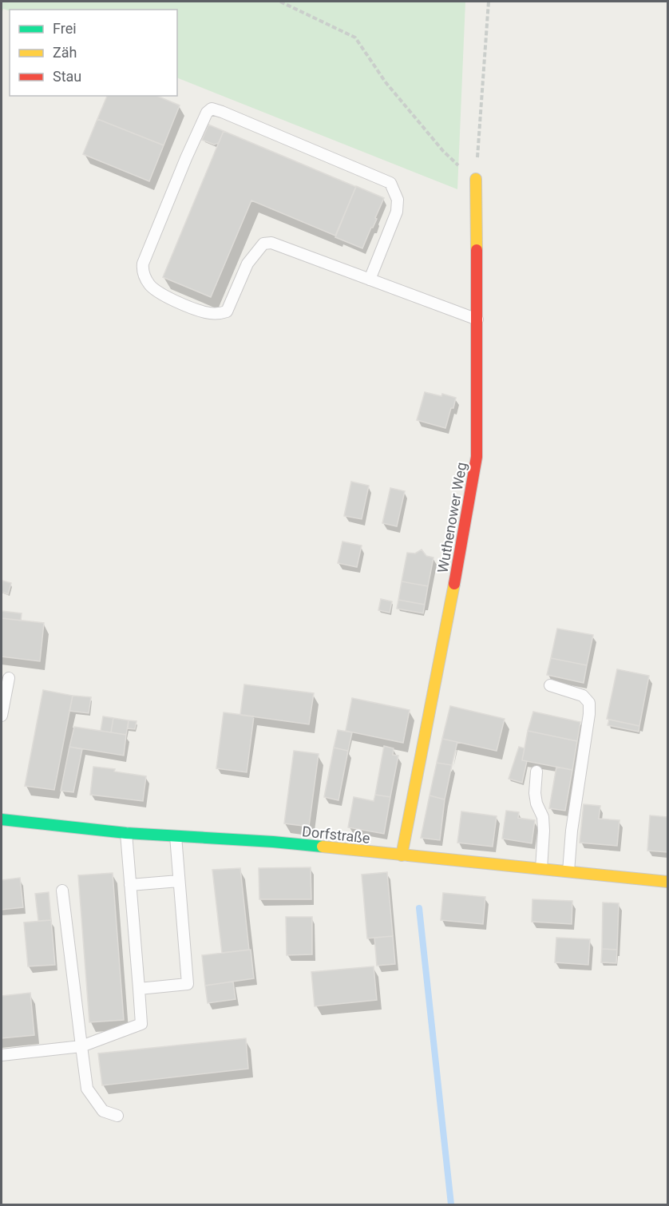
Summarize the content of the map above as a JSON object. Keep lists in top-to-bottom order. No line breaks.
{"streets":{"street":["Wuthenower Weg","Dorfstraße"]},"crossings":[["Wuthenower Weg","Dorfstraße"]],"legend":["Frei","Zäh","Stau"]}
